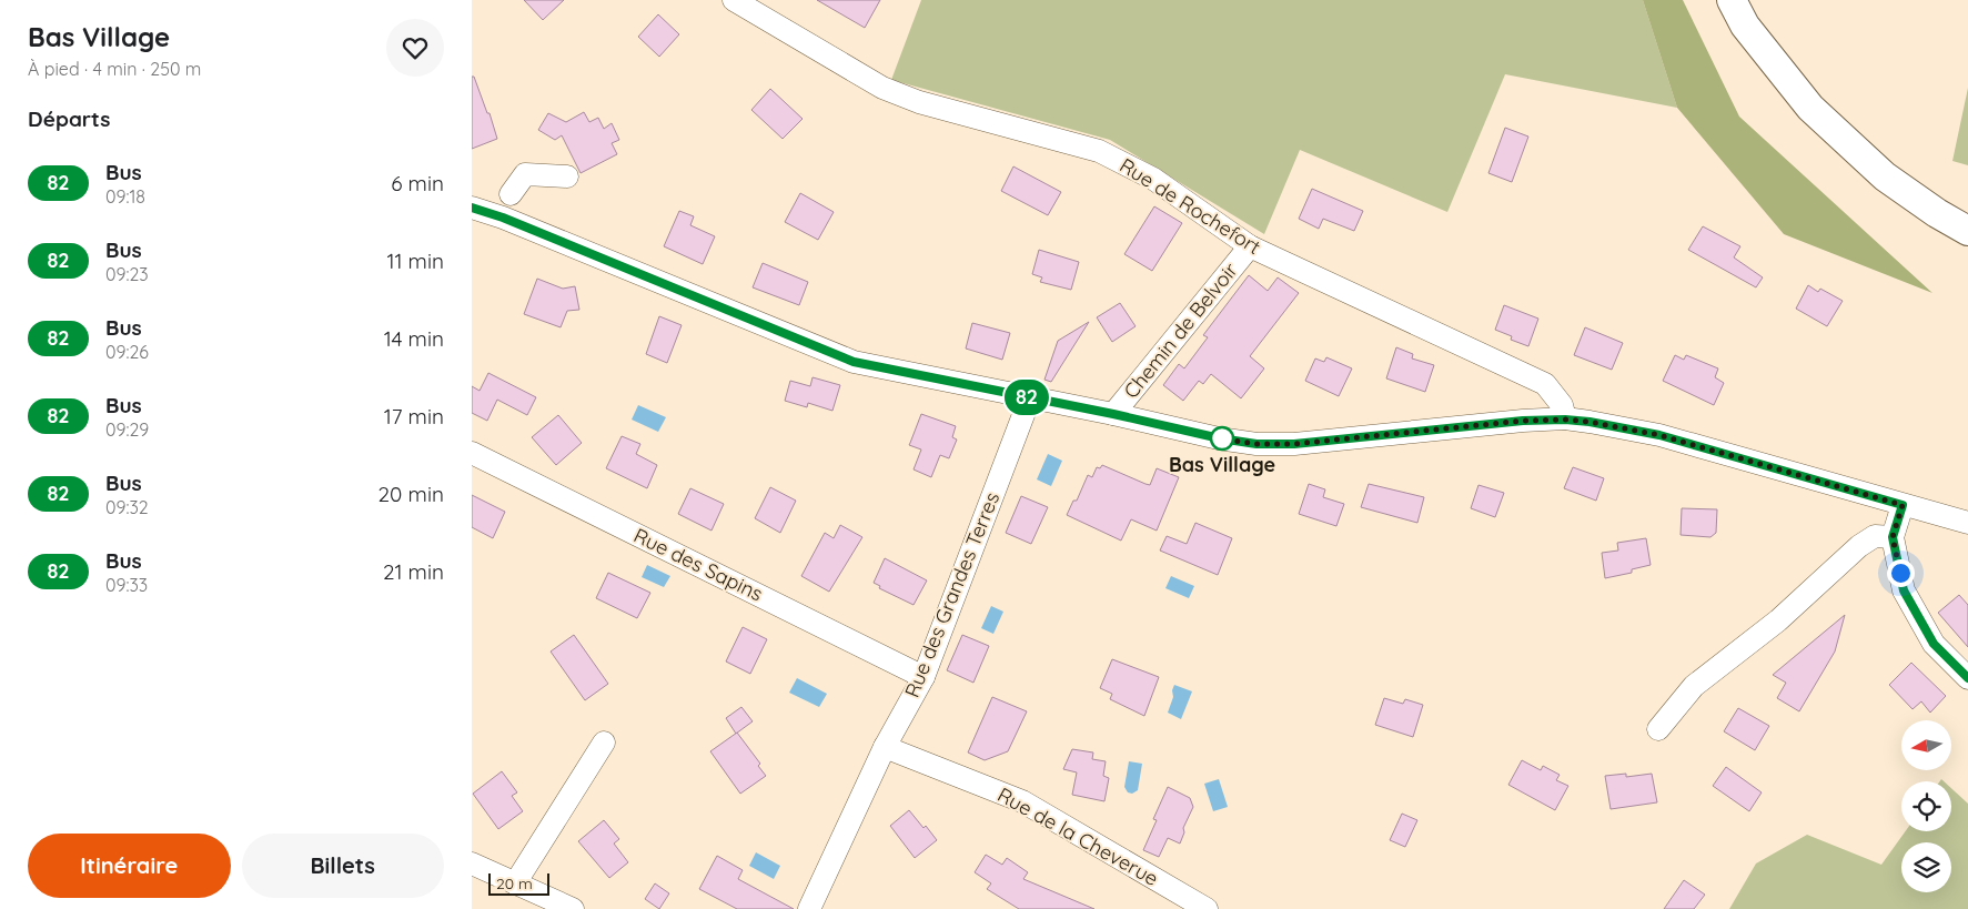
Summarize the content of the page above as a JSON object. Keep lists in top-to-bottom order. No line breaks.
{"streets":{"street":["Rue de Rochefort","Chemin de Belvoir","Rue des Sapins","Rue des Grandes Terres","Rue de la Cheverue"]},"crossings":[["Rue de Rochefort","Chemin de Belvoir"],["Rue des Sapins","Rue des Grandes Terres"],["Rue des Grandes Terres","Rue de la Cheverue"]],"places":["Bas Village"],"lines":["bus line 82"],"scale_bar":"20 m","north":"left","page":{"heading":[["Bas Village","À pied · 4 min · 250 m"],"Départs"],"on_map":"82","list":[{"mark":"82","name":"Bus","note":"09:18","value":"6 min"},{"mark":"82","name":"Bus","note":"09:23","value":"11 min"},{"mark":"82","name":"Bus","note":"09:26","value":"14 min"},{"mark":"82","name":"Bus","note":"09:29","value":"17 min"},{"mark":"82","name":"Bus","note":"09:32","value":"20 min"},{"mark":"82","name":"Bus","note":"09:33","value":"21 min"}],"buttons":["Itinéraire","Billets"],"scale":"20 m"}}
